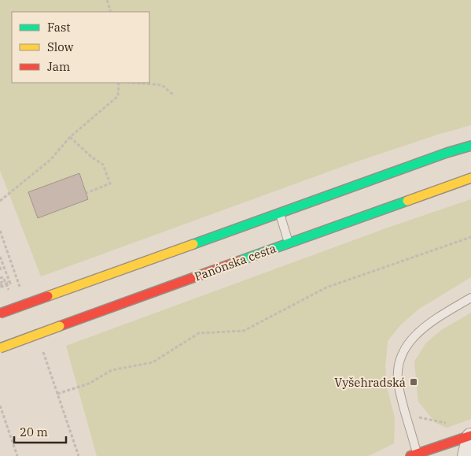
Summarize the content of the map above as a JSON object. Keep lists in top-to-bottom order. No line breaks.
{"streets":{"main road":["Panónska cesta"]},"places":{"transit":["Vyšehradská"]},"legend":["Fast","Slow","Jam"],"scale_bar":"20 m"}
